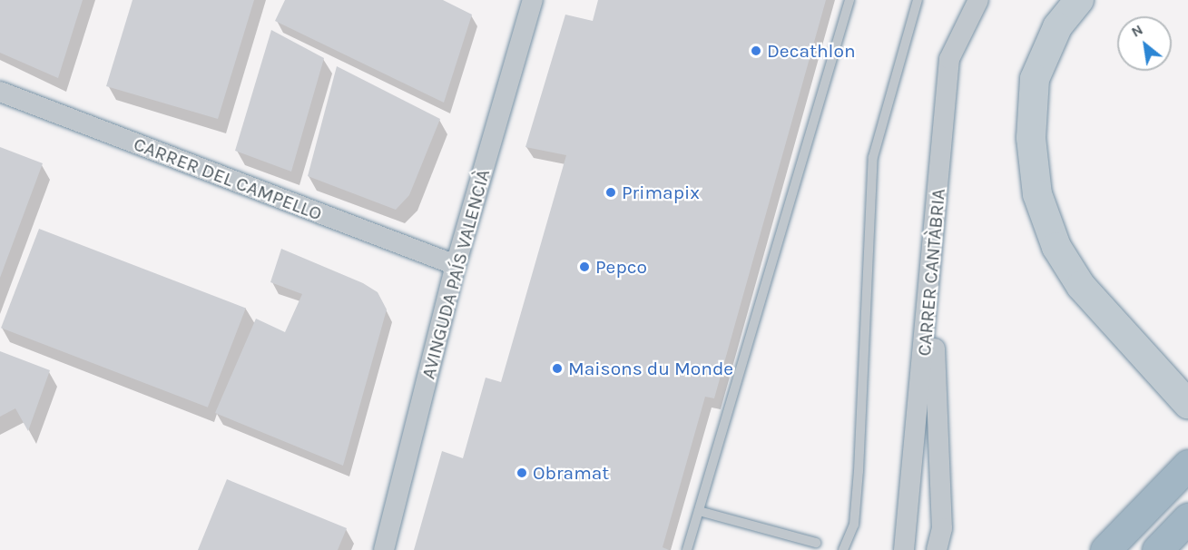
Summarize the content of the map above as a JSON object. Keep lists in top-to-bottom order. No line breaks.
{"streets":{"street":["CARRER DEL CAMPELLO","CARRER CANTÀBRIA","AVINGUDA PAÍS VALENCIÀ"]},"crossings":[["CARRER DEL CAMPELLO","AVINGUDA PAÍS VALENCIÀ"]],"places":["Decathlon","Primapix","Pepco","Maisons du Monde","Obramat"],"north":"top left"}
